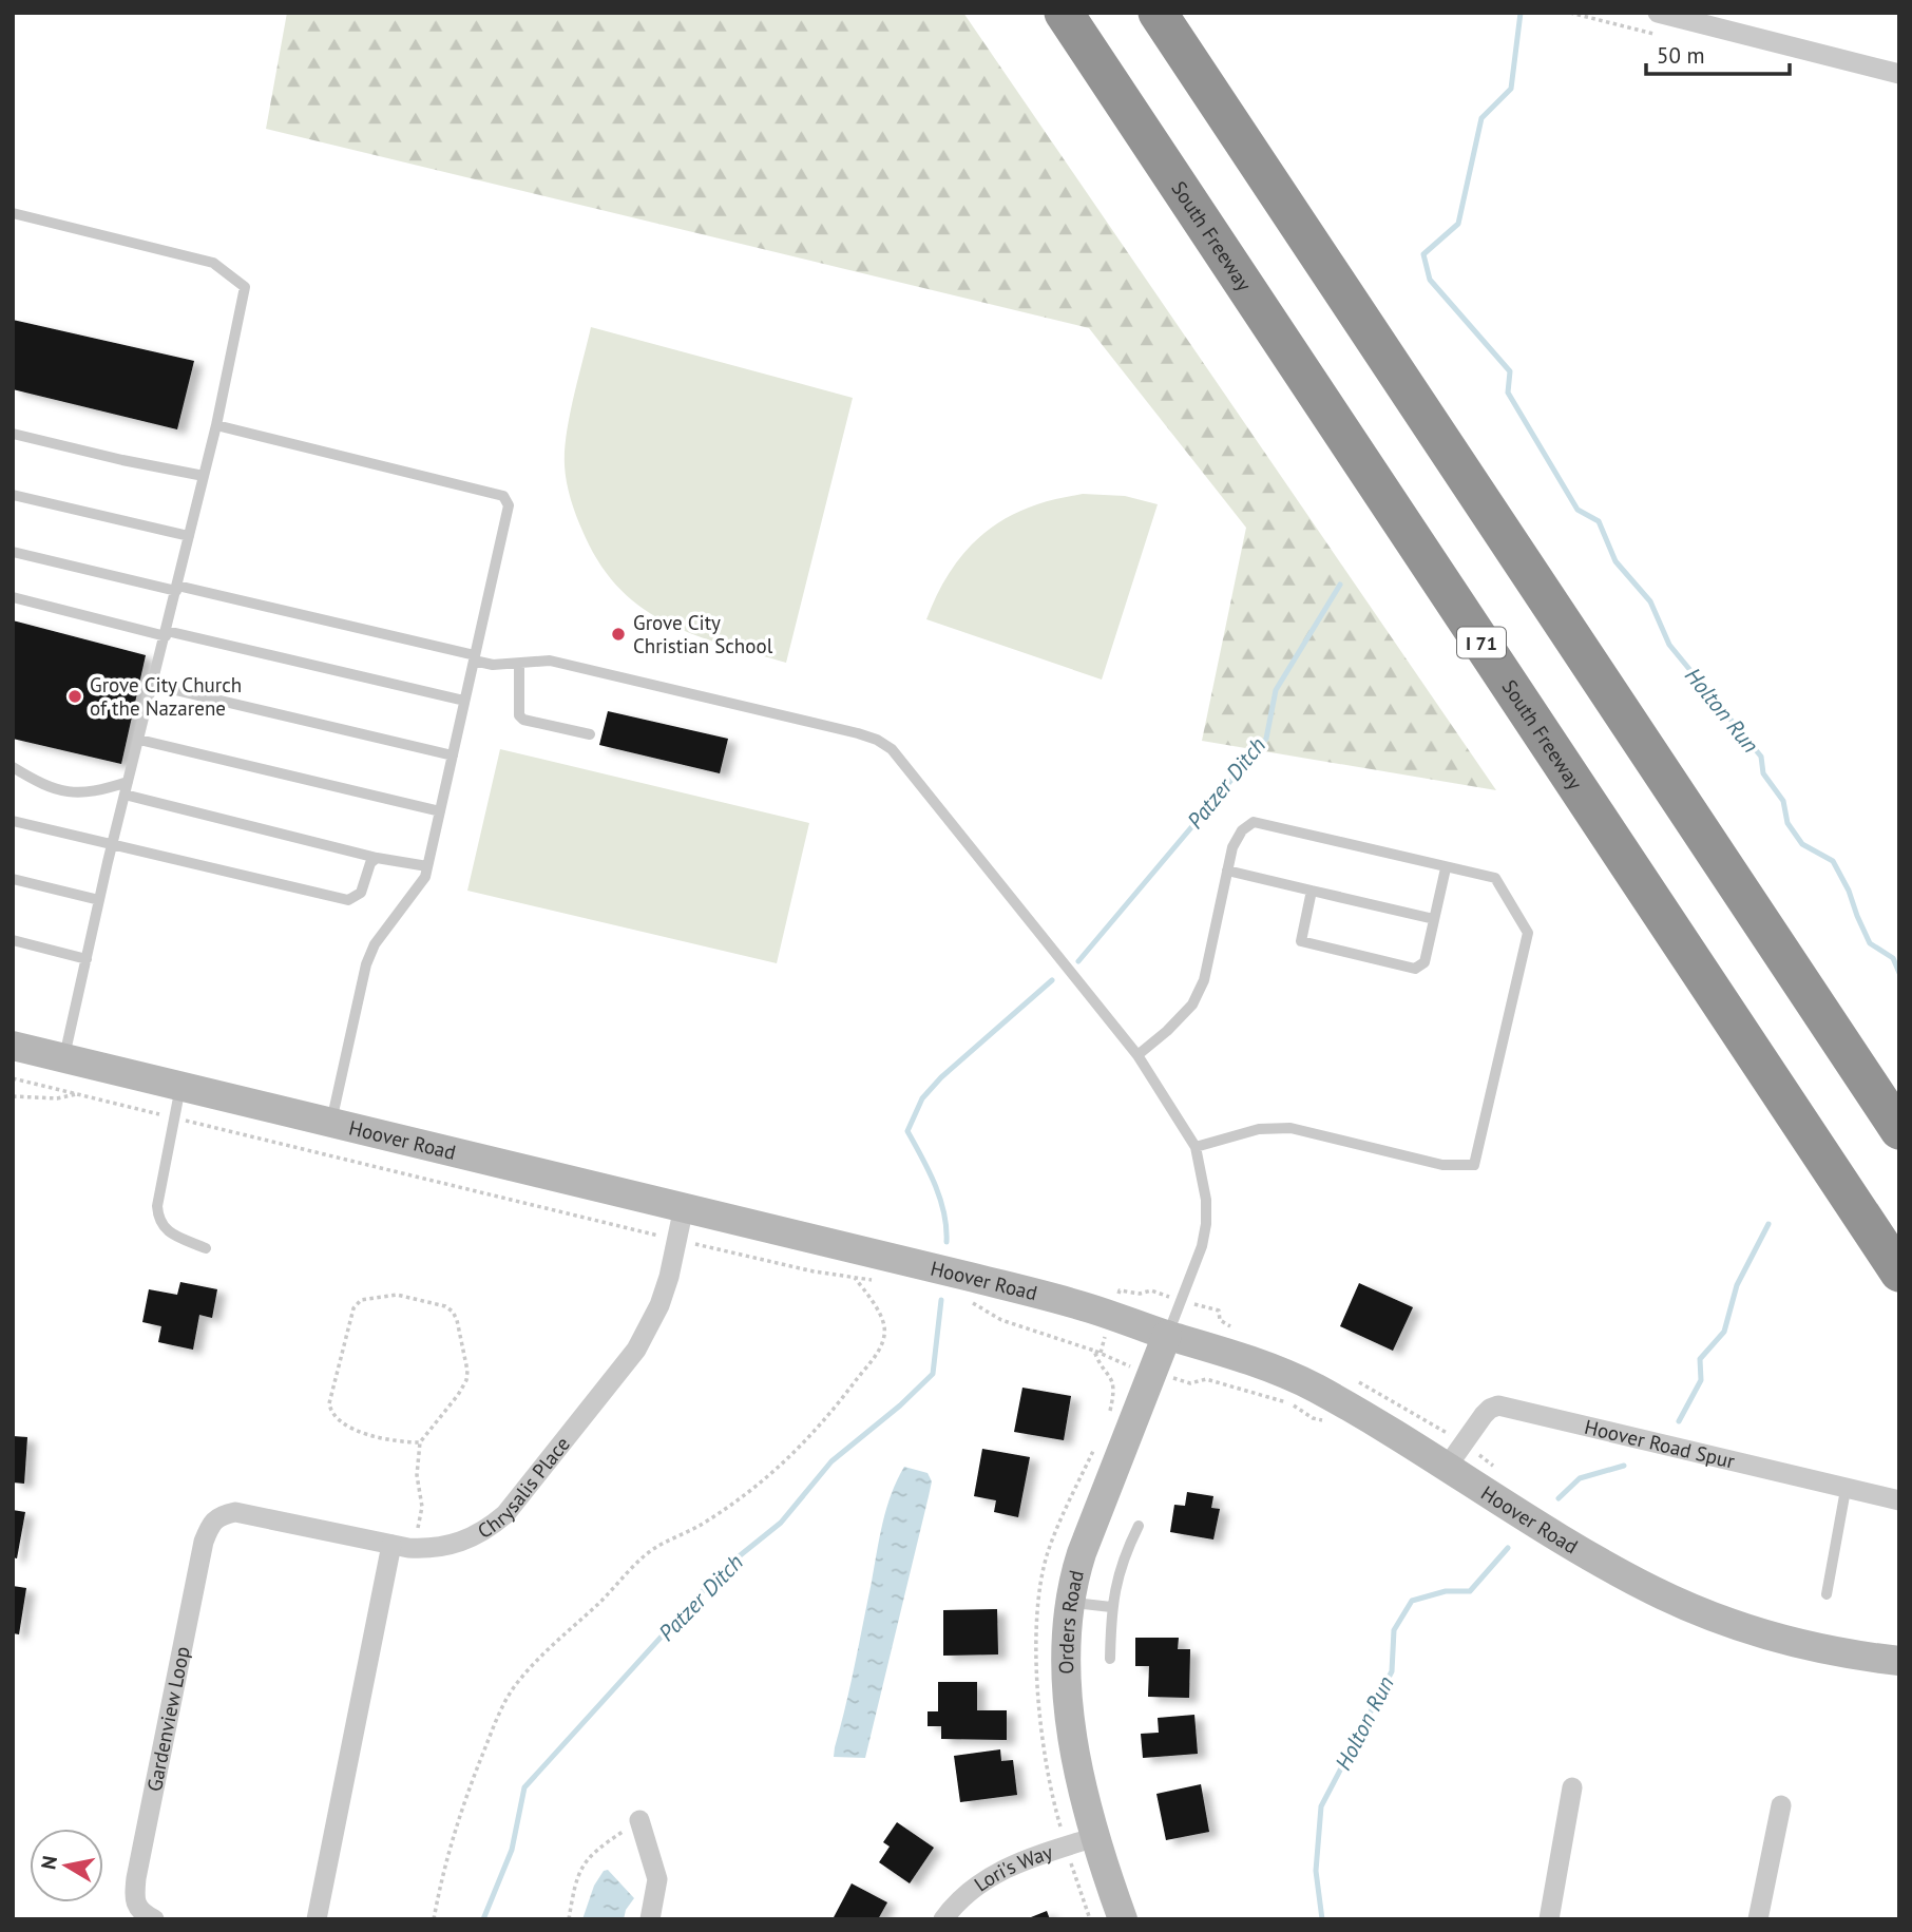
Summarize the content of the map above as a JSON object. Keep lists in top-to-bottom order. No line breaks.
{"streets":{"highway":["South Freeway","I 71"],"main road":["Hoover Road","Orders Road"],"street":["Hoover Road Spur","Chrysalis Place","Gardenview Loop","Lori's Way"]},"crossings":[["Hoover Road","Hoover Road Spur"],["Hoover Road","Chrysalis Place"],["Hoover Road","Orders Road"],["Chrysalis Place","Gardenview Loop"],["Orders Road","Lori's Way"]],"water":["Holton Run","Patzer Ditch"],"places":["Grove City Christian School","Grove City Church of the Nazarene"],"scale_bar":"50 m","north":"left"}
